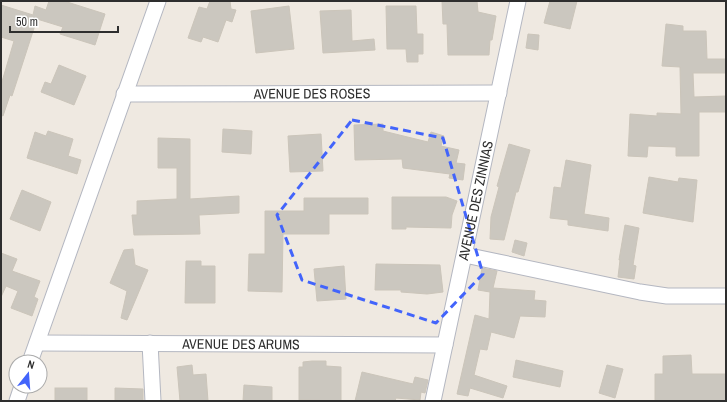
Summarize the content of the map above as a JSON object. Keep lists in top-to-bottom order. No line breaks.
{"streets":{"street":["AVENUE DES ROSES","AVENUE DES ZINNIAS","AVENUE DES ARUMS"]},"crossings":[["AVENUE DES ROSES","AVENUE DES ZINNIAS"],["AVENUE DES ZINNIAS","AVENUE DES ARUMS"]],"scale_bar":"50 m","north":"top"}
